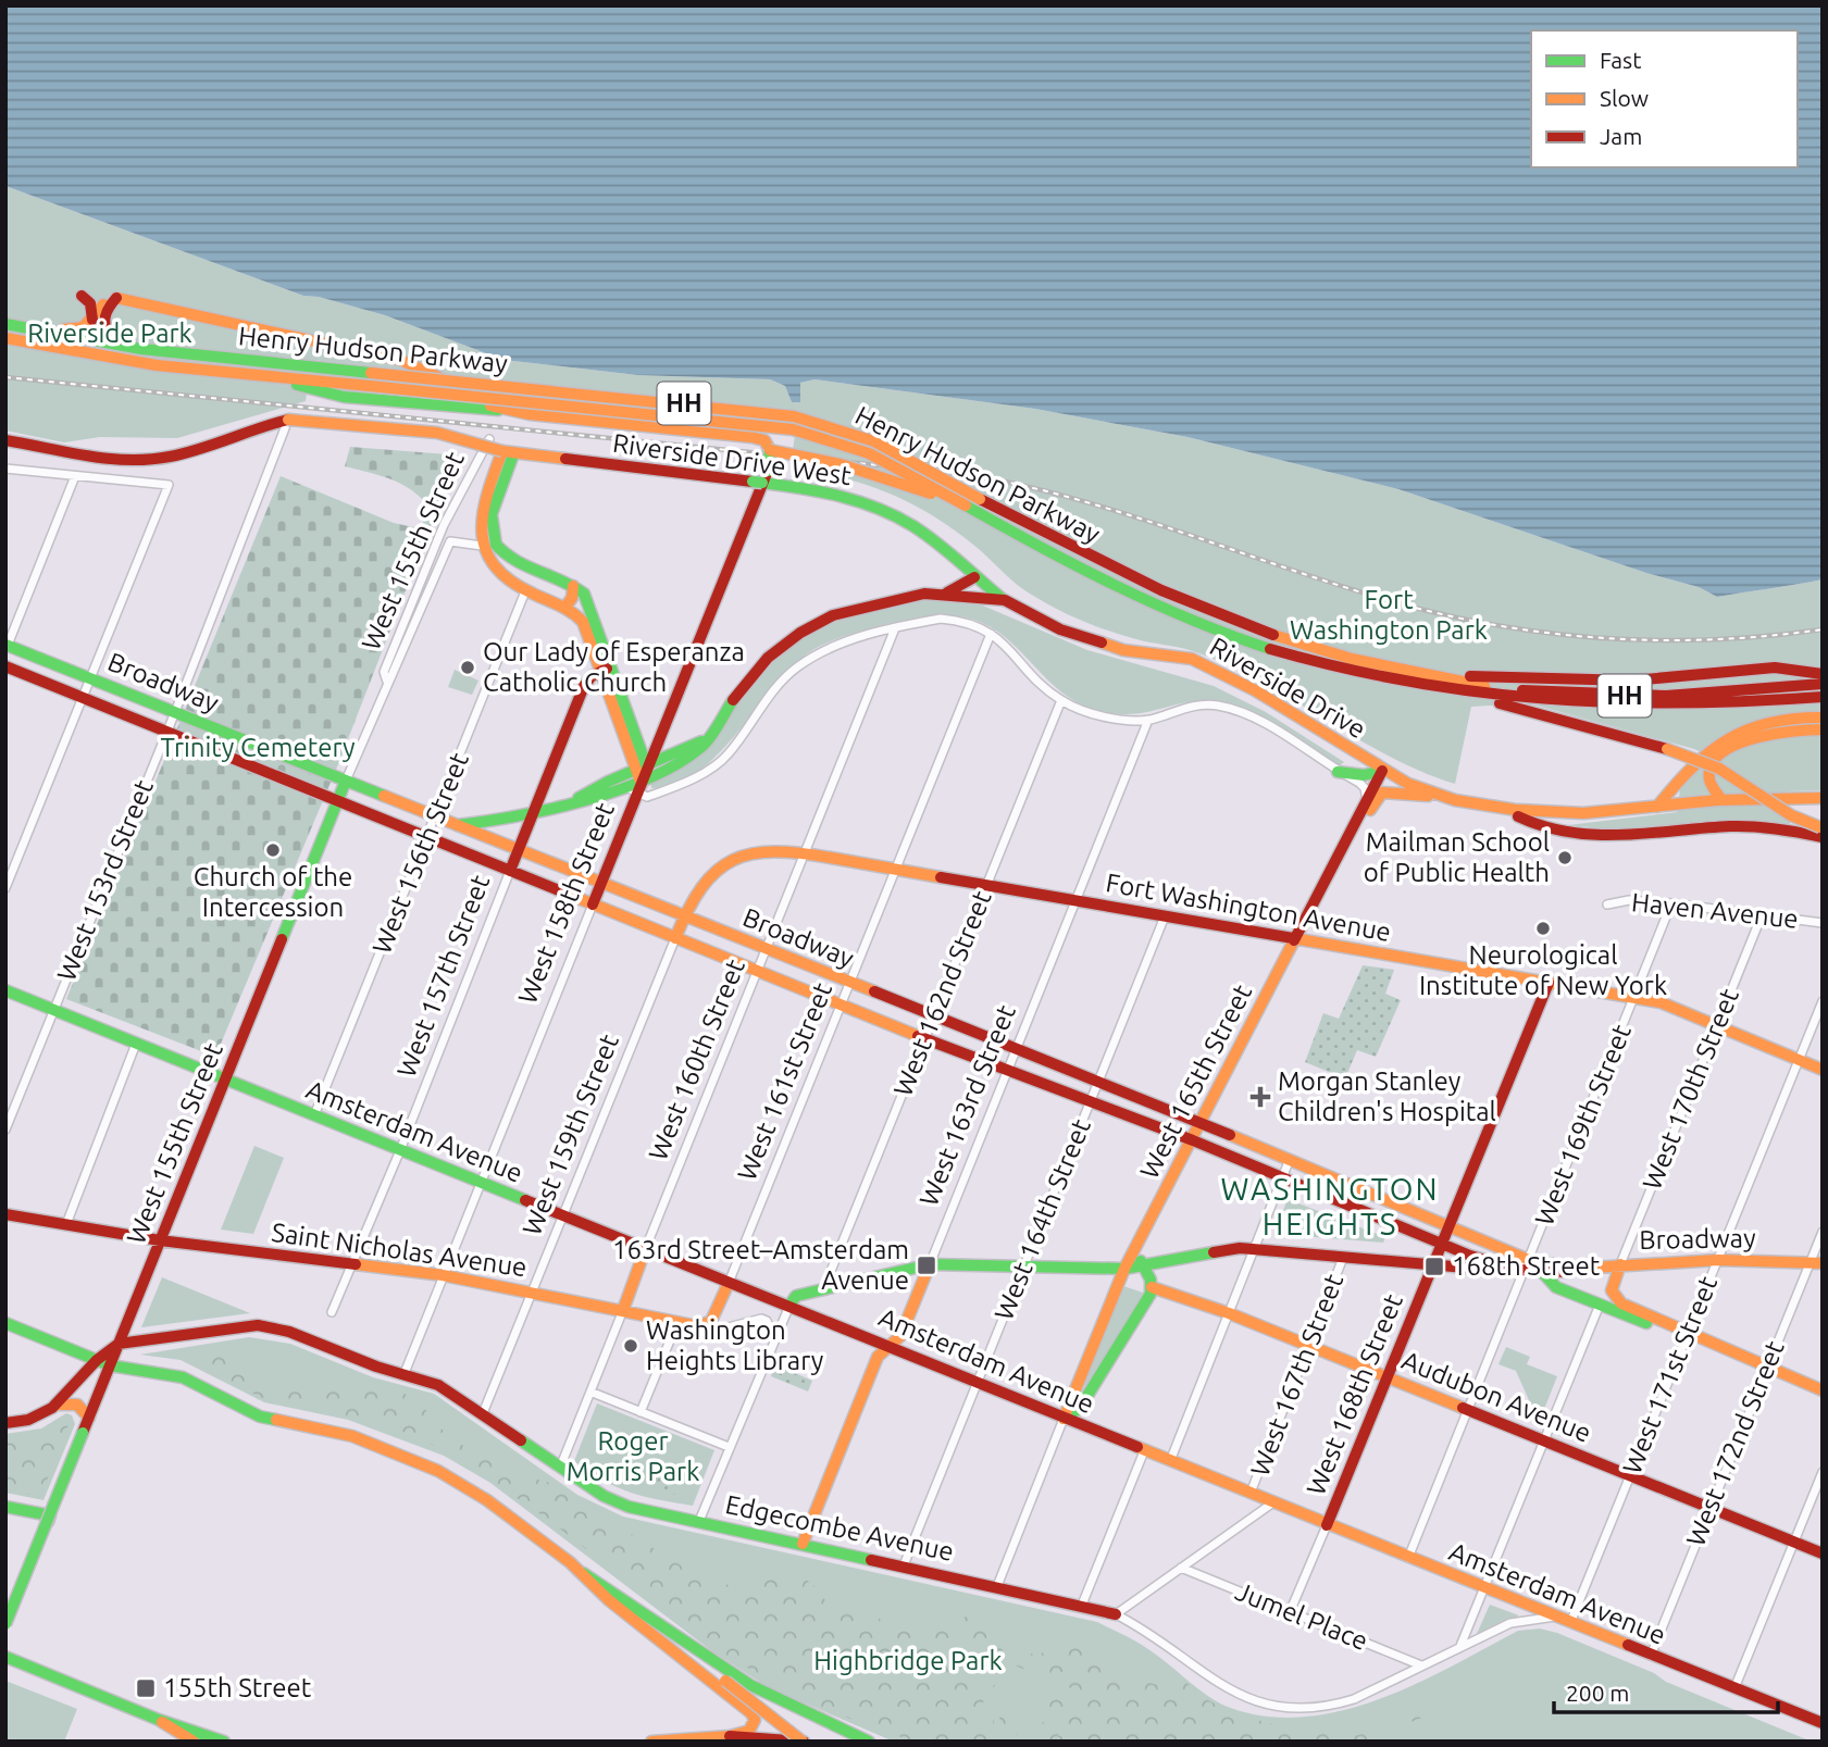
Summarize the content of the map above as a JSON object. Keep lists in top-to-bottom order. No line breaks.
{"streets":{"main road":["Henry Hudson Parkway","HH","Riverside Drive West","West 155th Street","Broadway","Riverside Drive","West 158th Street","Fort Washington Avenue","West 157th Street","West 160th Street","West 161st Street","West 165th Street","West 163rd Street","Amsterdam Avenue","West 159th Street","Saint Nicholas Avenue","West 168th Street","Audubon Avenue","Edgecombe Avenue"],"street":["West 156th Street","West 153rd Street","Haven Avenue","West 162nd Street","West 170th Street","West 169th Street","West 164th Street","West 167th Street","West 171st Street","West 172nd Street","Jumel Place"]},"crossings":[["Riverside Drive West","Riverside Drive"],["West 155th Street","Broadway"],["West 155th Street","Amsterdam Avenue"],["West 155th Street","Saint Nicholas Avenue"],["West 155th Street","Edgecombe Avenue"],["Broadway","West 156th Street"],["Broadway","West 153rd Street"],["Broadway","West 158th Street"],["Broadway","Fort Washington Avenue"],["Broadway","West 157th Street"],["Broadway","West 162nd Street"],["Broadway","West 160th Street"],["Broadway","West 161st Street"],["Broadway","West 165th Street"],["Broadway","West 170th Street"],["Broadway","West 163rd Street"],["Broadway","West 169th Street"],["Broadway","West 159th Street"],["Broadway","West 164th Street"],["Broadway","West 171st Street"],["Broadway","West 168th Street"],["Broadway","West 172nd Street"],["Riverside Drive","West 158th Street"],["Riverside Drive","West 162nd Street"],["Riverside Drive","West 160th Street"],["Riverside Drive","West 161st Street"],["Riverside Drive","West 165th Street"],["Riverside Drive","West 163rd Street"],["West 156th Street","Amsterdam Avenue"],["West 153rd Street","Amsterdam Avenue"],["West 158th Street","Amsterdam Avenue"],["West 158th Street","Saint Nicholas Avenue"],["West 158th Street","Edgecombe Avenue"],["Fort Washington Avenue","West 162nd Street"],["Fort Washington Avenue","West 160th Street"],["Fort Washington Avenue","West 161st Street"],["Fort Washington Avenue","West 165th Street"],["Fort Washington Avenue","West 170th Street"],["Fort Washington Avenue","West 163rd Street"],["Fort Washington Avenue","West 169th Street"],["Fort Washington Avenue","West 159th Street"],["Fort Washington Avenue","West 164th Street"],["Fort Washington Avenue","West 171st Street"],["Fort Washington Avenue","West 168th Street"],["Haven Avenue","West 170th Street"],["Haven Avenue","West 169th Street"],["West 157th Street","Amsterdam Avenue"],["West 157th Street","Saint Nicholas Avenue"],["West 160th Street","Amsterdam Avenue"],["West 160th Street","Saint Nicholas Avenue"],["West 160th Street","Edgecombe Avenue"],["West 161st Street","Amsterdam Avenue"],["West 161st Street","Saint Nicholas Avenue"],["West 165th Street","Amsterdam Avenue"],["West 165th Street","Audubon Avenue"],["West 165th Street","Edgecombe Avenue"],["West 163rd Street","Amsterdam Avenue"],["West 163rd Street","Edgecombe Avenue"],["West 169th Street","Amsterdam Avenue"],["West 169th Street","Audubon Avenue"],["Amsterdam Avenue","West 159th Street"],["Amsterdam Avenue","West 164th Street"],["Amsterdam Avenue","West 167th Street"],["Amsterdam Avenue","West 171st Street"],["Amsterdam Avenue","West 168th Street"],["Amsterdam Avenue","West 172nd Street"],["Amsterdam Avenue","Edgecombe Avenue"],["West 159th Street","Saint Nicholas Avenue"],["West 159th Street","Edgecombe Avenue"],["West 164th Street","Edgecombe Avenue"],["West 167th Street","Audubon Avenue"],["West 167th Street","Edgecombe Avenue"],["West 167th Street","Jumel Place"],["West 171st Street","Audubon Avenue"],["West 168th Street","Audubon Avenue"],["West 168th Street","Jumel Place"],["Audubon Avenue","West 172nd Street"],["Edgecombe Avenue","Jumel Place"]],"districts":["WASHINGTON HEIGHTS"],"parks":["Riverside Park","Fort Washington Park","Trinity Cemetery","Roger Morris Park","Highbridge Park"],"places":{"other":["Our Lady of Esperanza Catholic Church","Church of the Intercession","Mailman School of Public Health","Neurological Institute of New York","Washington Heights Library"],"health":["Morgan Stanley Children's Hospital"],"transit":["163rd Street–Amsterdam Avenue","168th Street","155th Street"]},"legend":["Fast","Slow","Jam"],"scale_bar":"200 m"}
